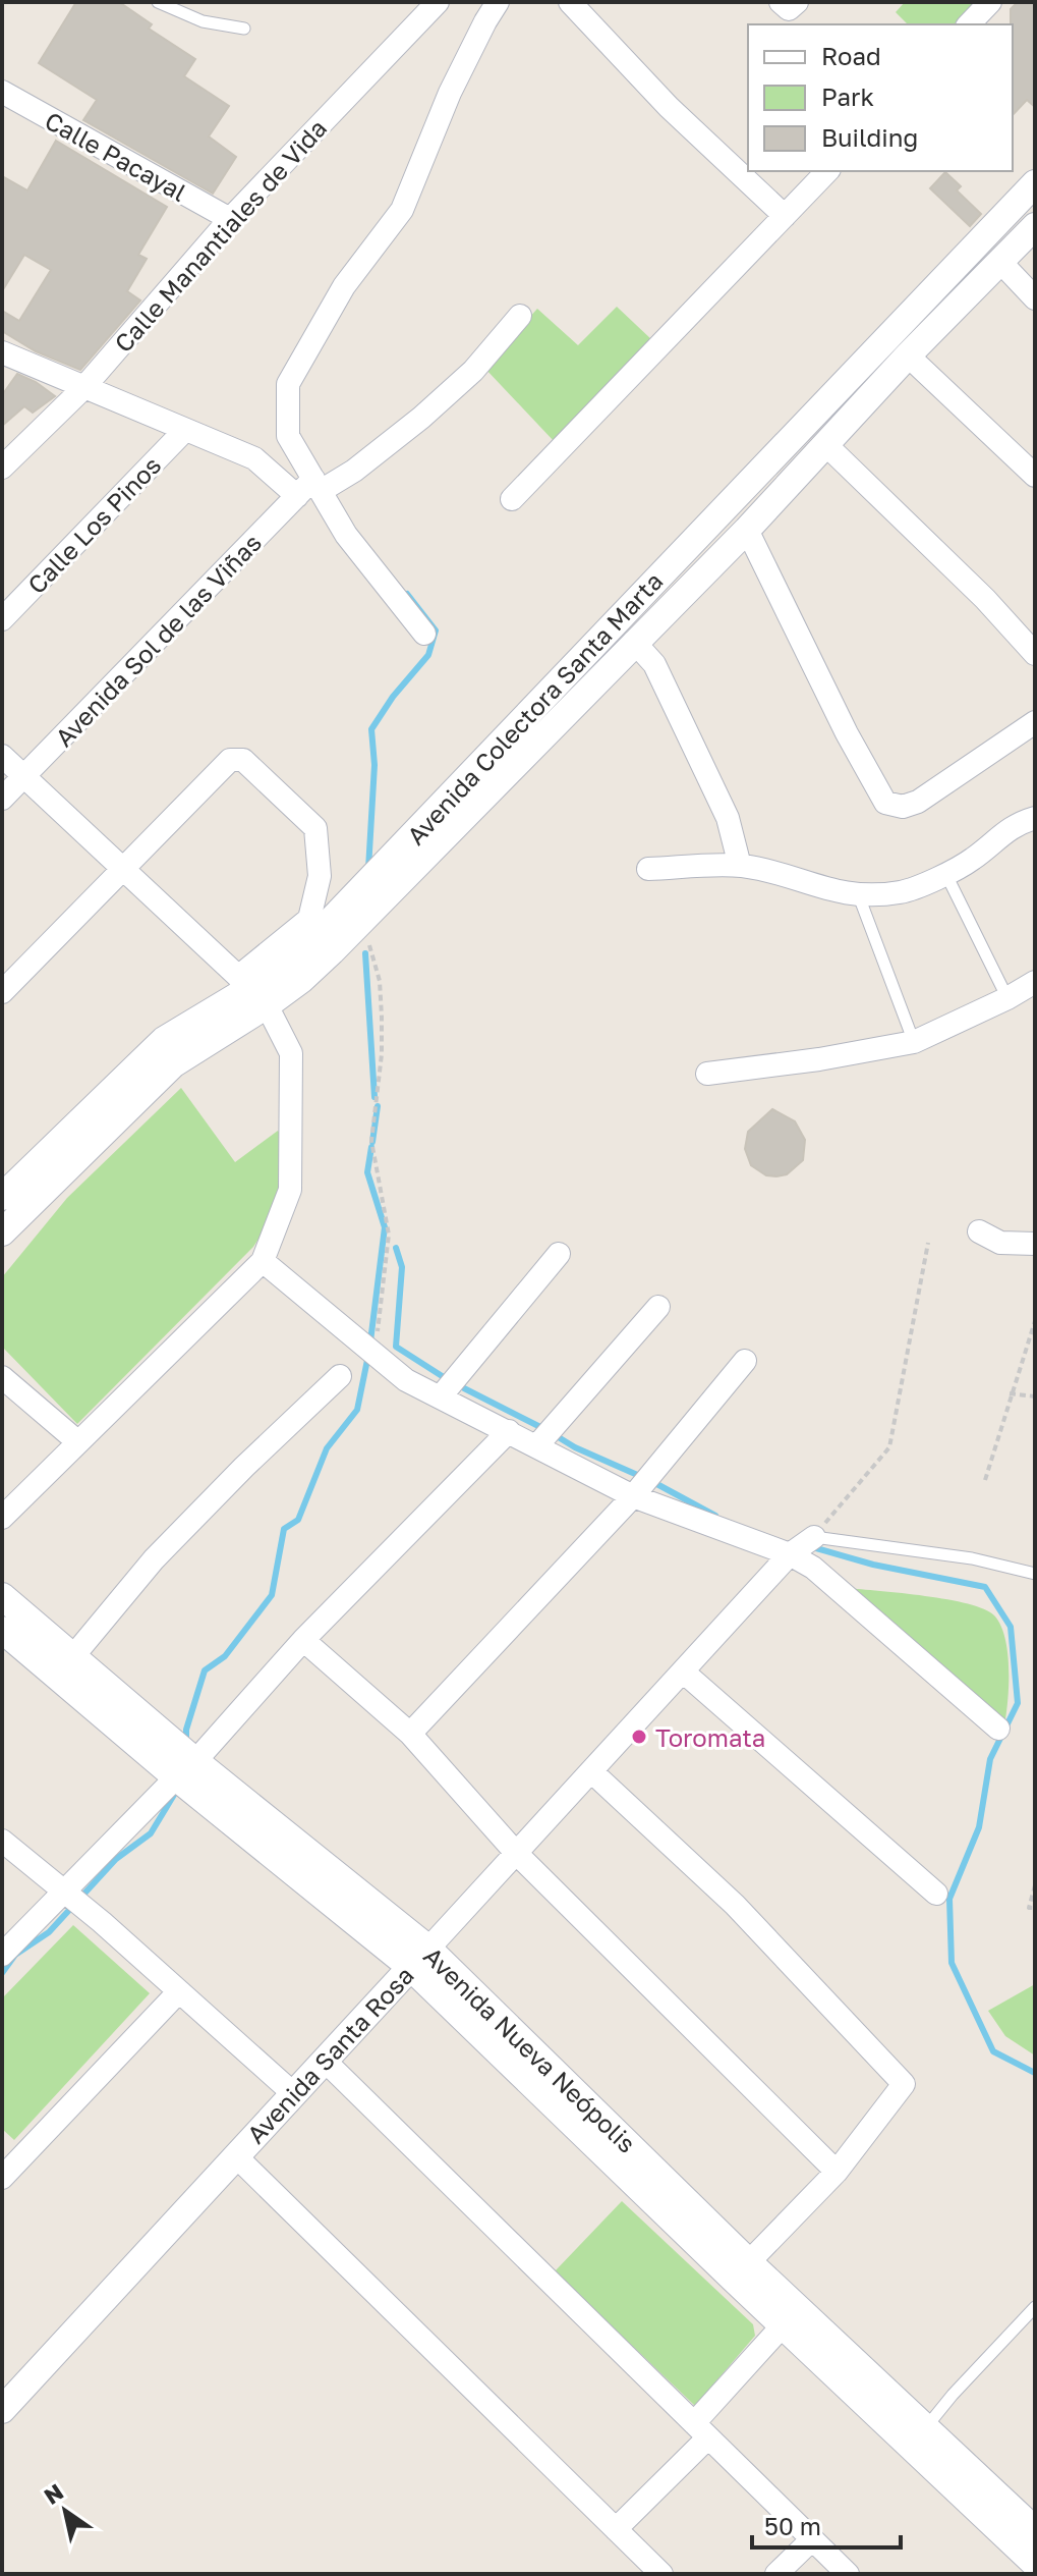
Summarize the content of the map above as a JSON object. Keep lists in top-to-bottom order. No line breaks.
{"streets":{"street":["Calle Pacayal","Calle Manantiales de Vida","Calle Los Pinos","Avenida Sol de las Viñas","Avenida Colectora Santa Marta","Avenida Nueva Neópolis","Avenida Santa Rosa"]},"crossings":[["Calle Pacayal","Calle Manantiales de Vida"],["Avenida Nueva Neópolis","Avenida Santa Rosa"]],"places":["Toromata"],"legend":["Road","Park","Building"],"scale_bar":"50 m","north":"top left"}
